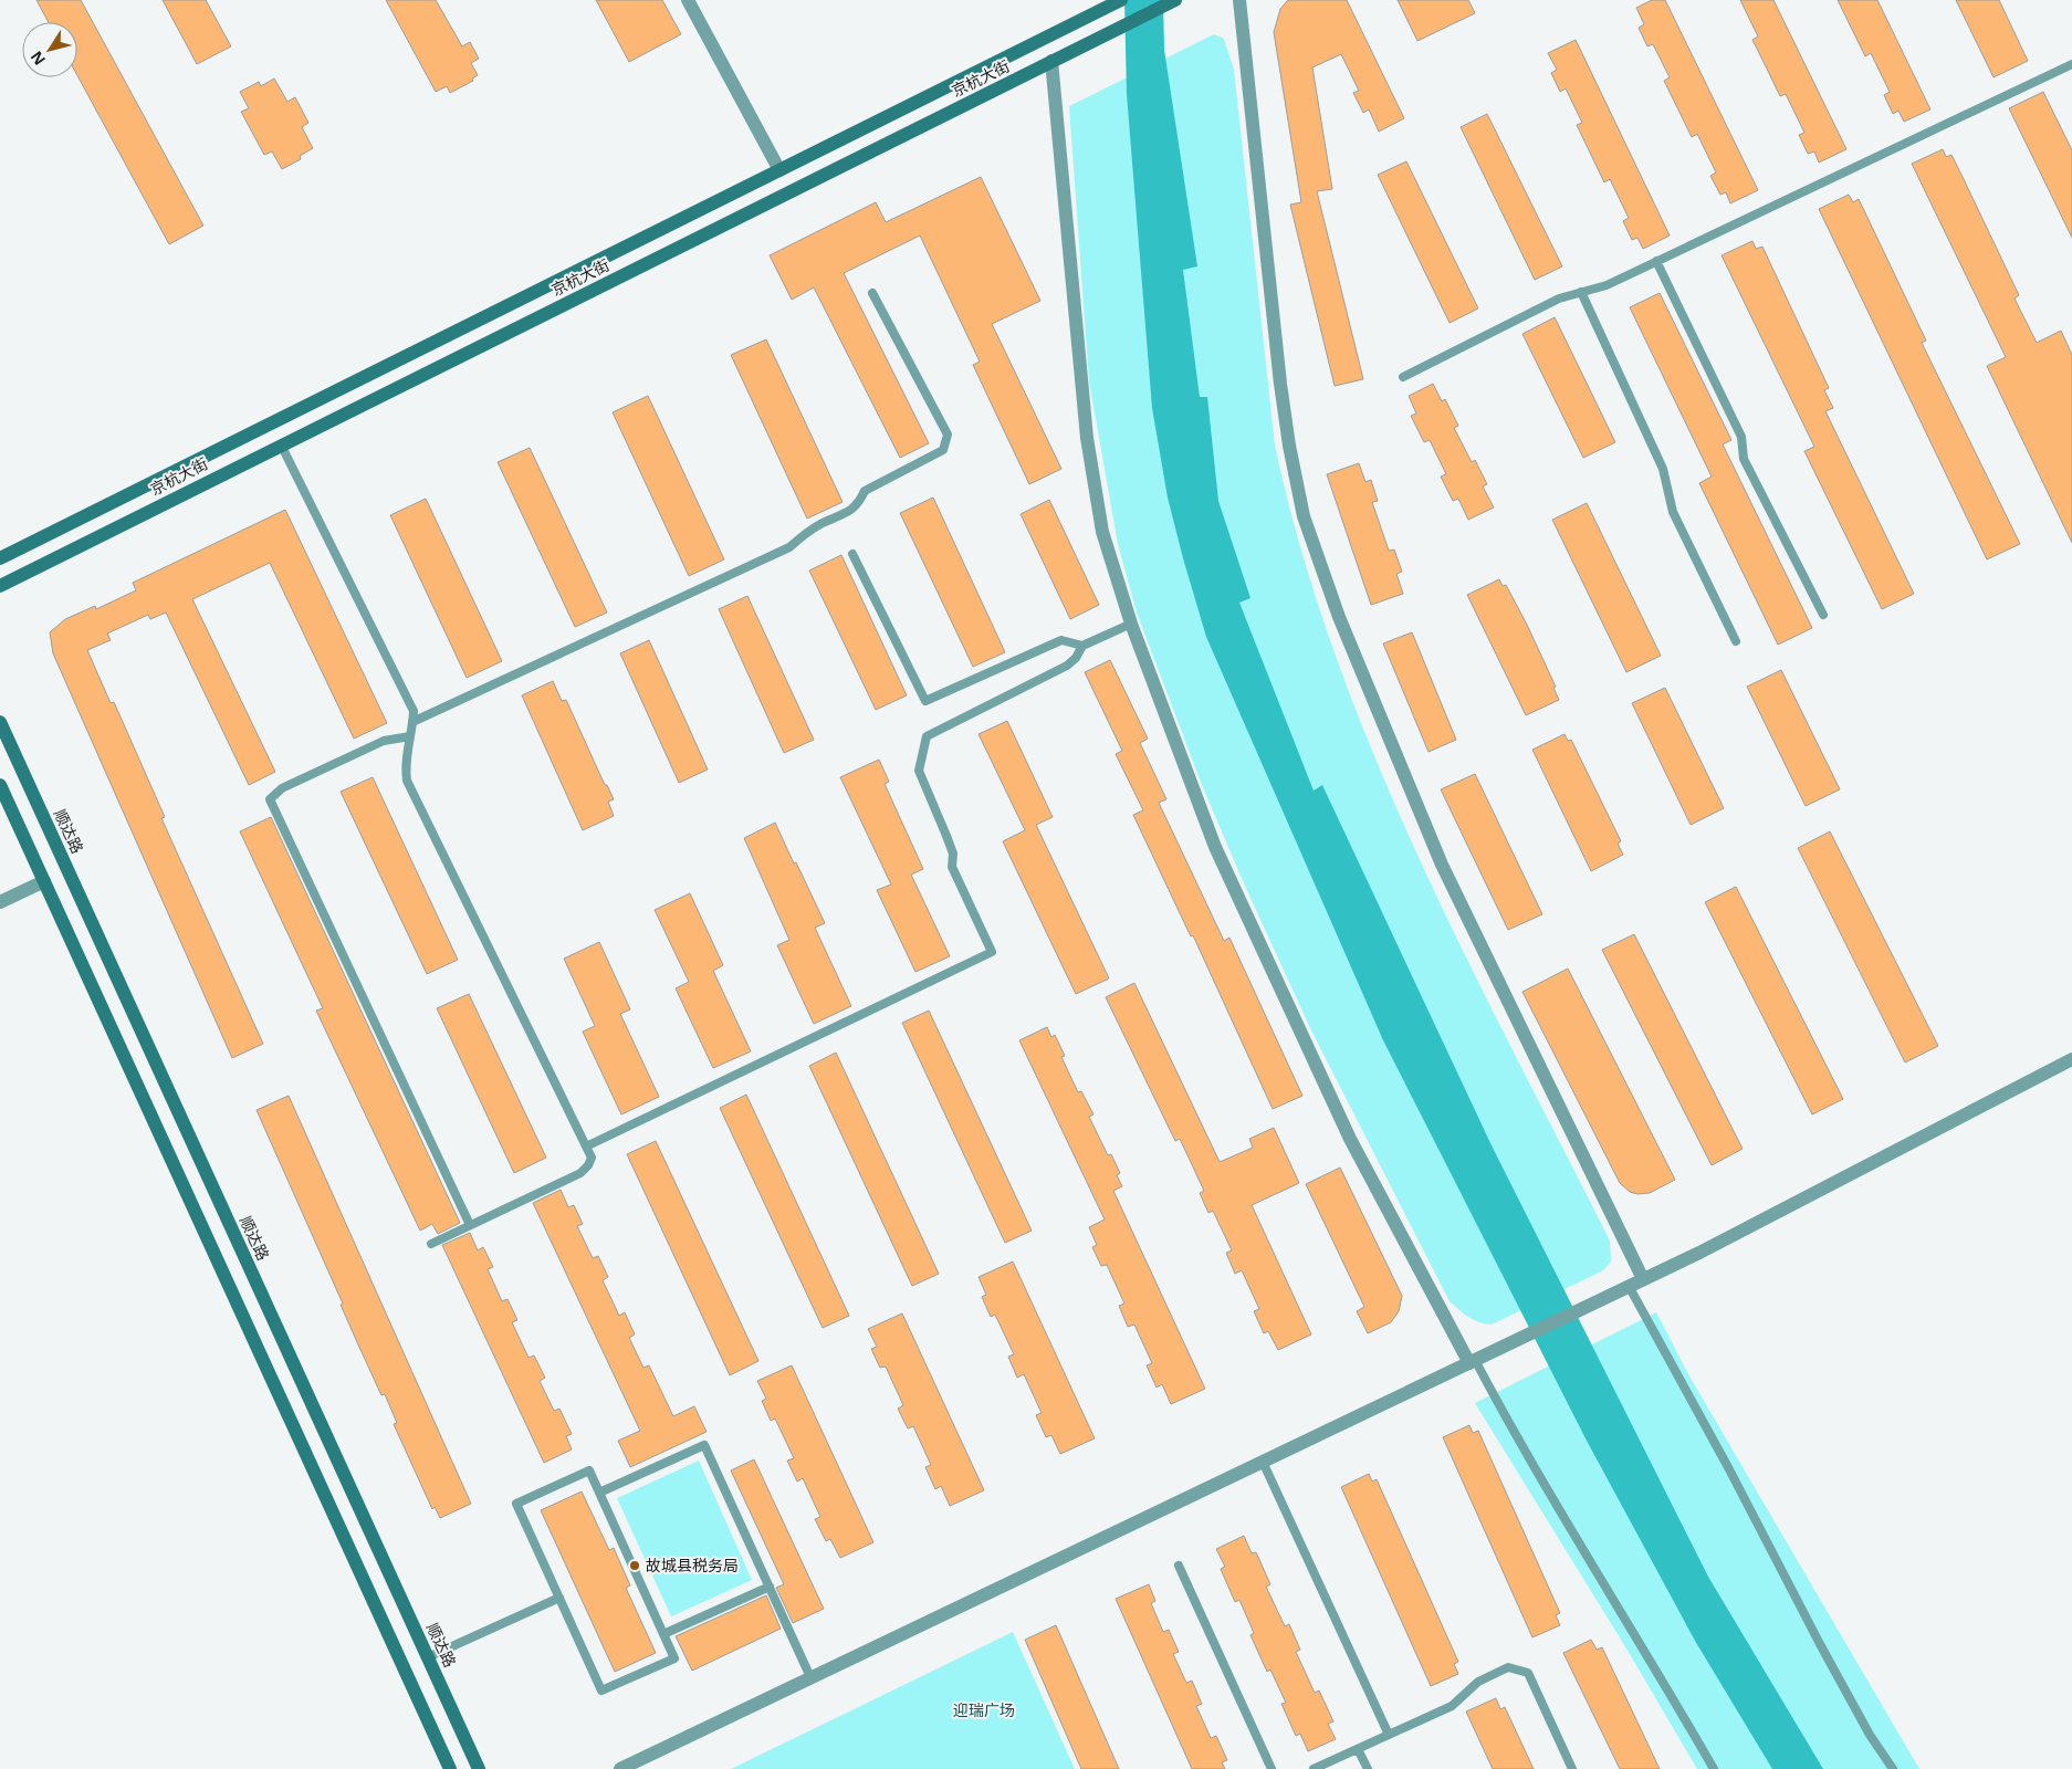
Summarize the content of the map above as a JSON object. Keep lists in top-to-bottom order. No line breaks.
{"streets":{"main road":["京杭大街","顺达路"]},"parks":["迎瑞广场"],"places":["故城县税务局"],"north":"bottom left"}
